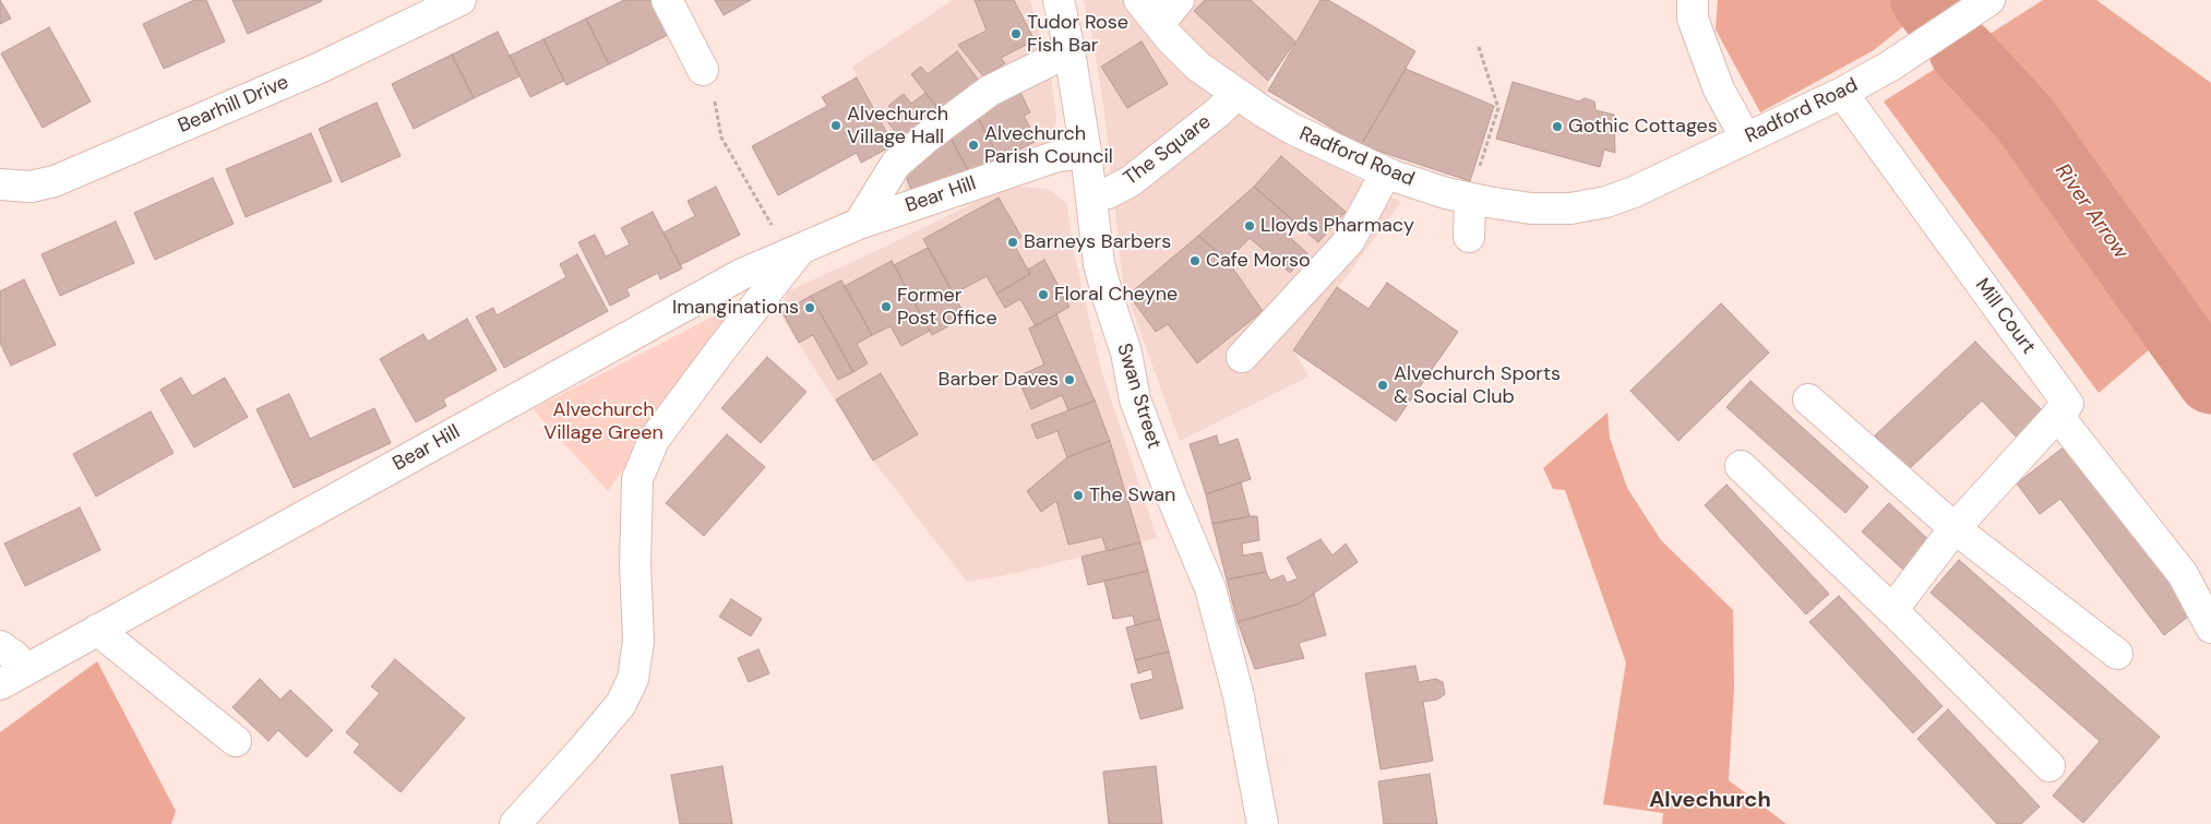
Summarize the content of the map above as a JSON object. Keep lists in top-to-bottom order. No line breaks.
{"streets":{"street":["Bearhill Drive","Radford Road","The Square","Bear Hill","Mill Court","Swan Street"]},"crossings":[["Radford Road","The Square"],["Radford Road","Mill Court"],["The Square","Swan Street"],["Bear Hill","Swan Street"]],"districts":["Alvechurch"],"water":["River Arrow"],"parks":["Alvechurch Village Green"],"places":["Tudor Rose Fish Bar","Alvechurch Village Hall","Gothic Cottages","Alvechurch Parish Council","Lloyds Pharmacy","Barneys Barbers","Cafe Morso","Floral Cheyne","Former Post Office","Imanginations","Barber Daves","Alvechurch Sports & Social Club","The Swan"]}
